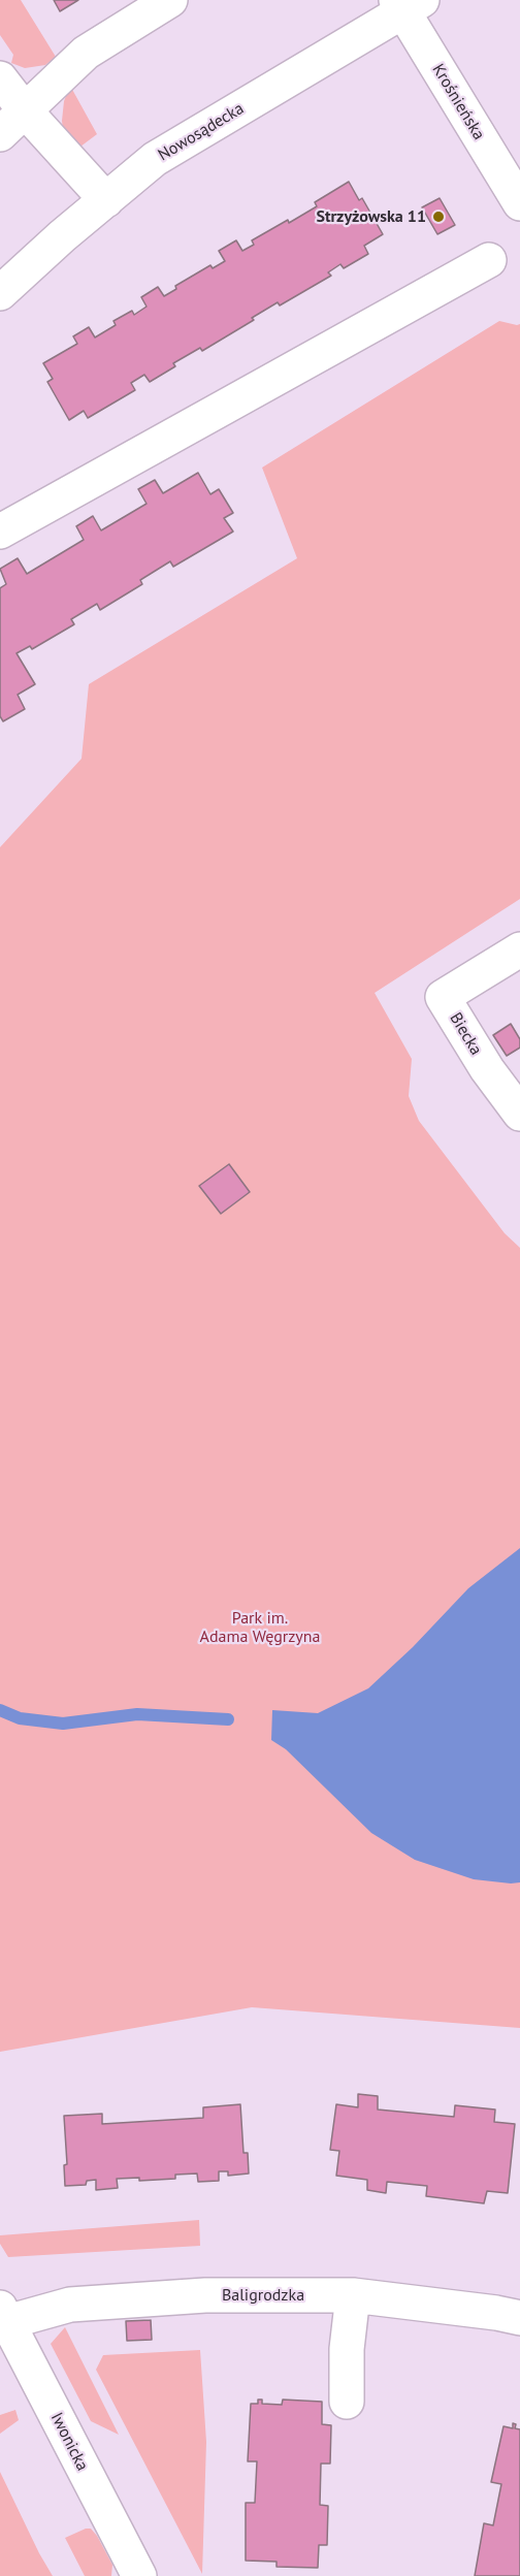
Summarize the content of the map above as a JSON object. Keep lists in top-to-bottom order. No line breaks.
{"streets":{"street":["Krośnieńska","Nowosądecka","Biecka","Baligrodzka","Iwonicka"]},"crossings":[["Krośnieńska","Nowosądecka"],["Baligrodzka","Iwonicka"]],"parks":["Park im. Adama Węgrzyna"],"places":["Strzyżowska 11"]}
